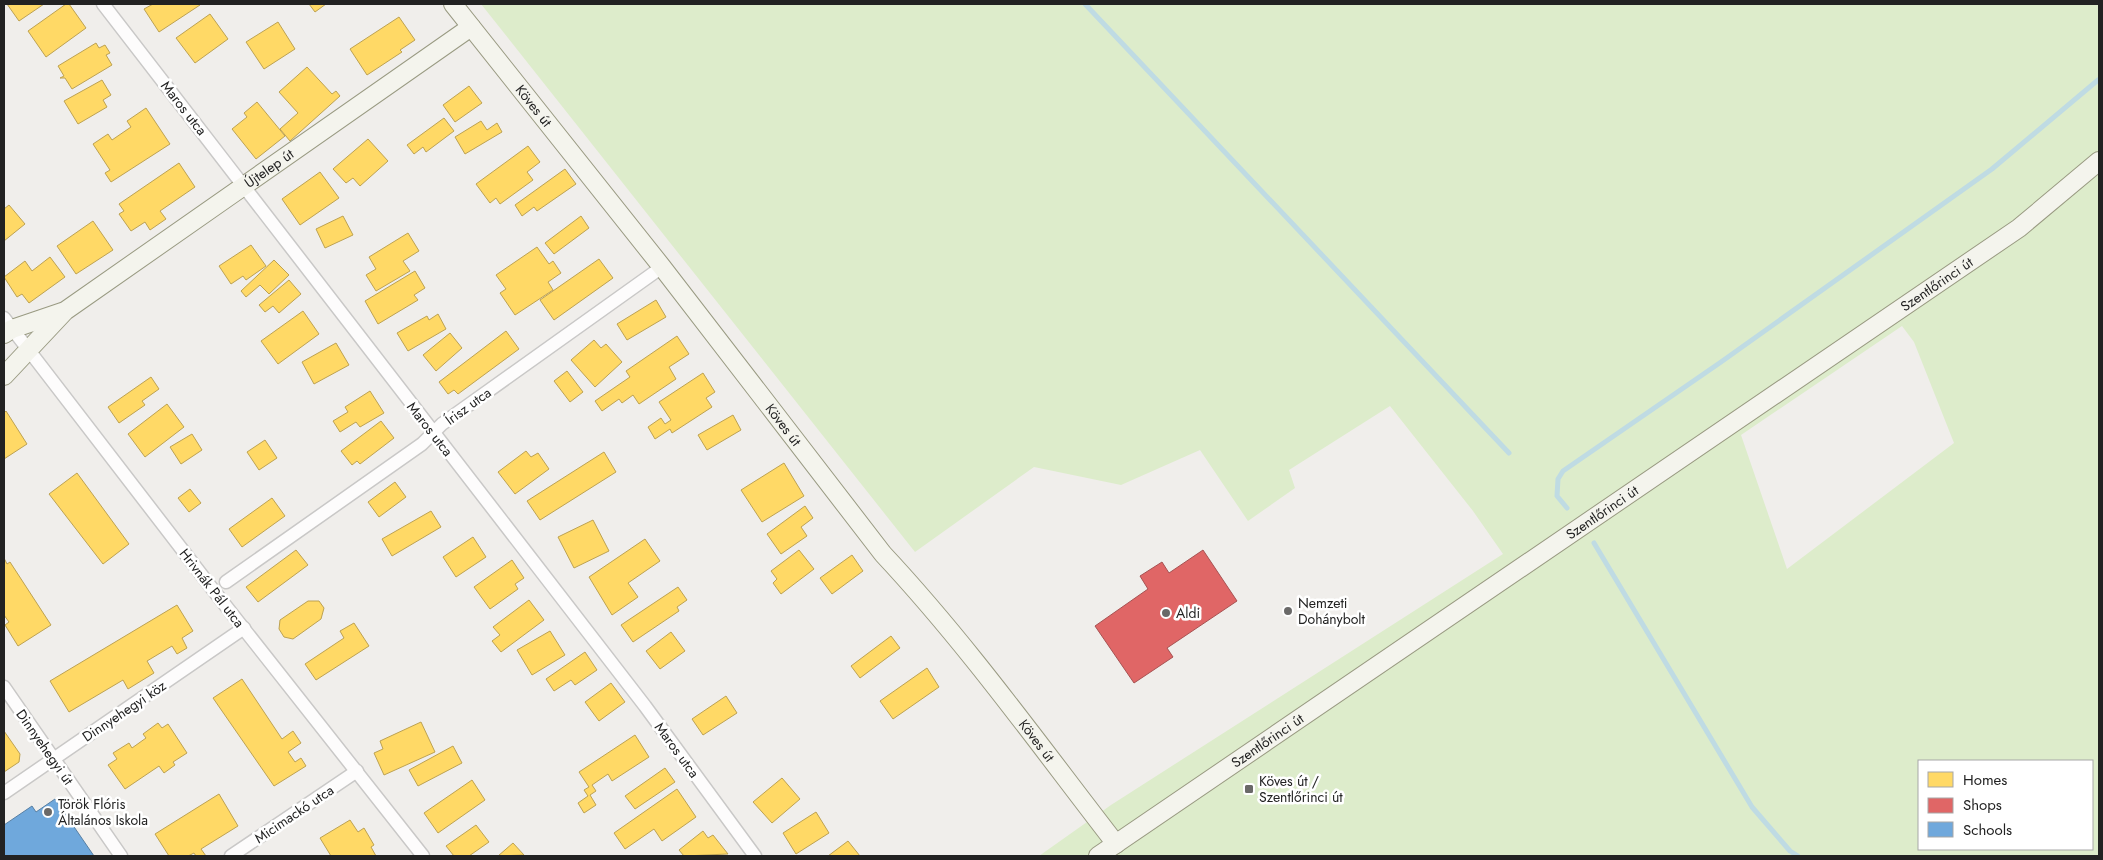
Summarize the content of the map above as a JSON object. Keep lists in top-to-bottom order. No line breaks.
{"streets":{"street":["Köves út","Maros utca","Újtelep út","Szentlőrinci út","Írisz utca","Hrivnák Pál utca","Dinnyehegyi köz","Dinnyehegyi út","Micimackó utca"]},"crossings":[["Köves út","Újtelep út"],["Köves út","Szentlőrinci út"],["Köves út","Írisz utca"],["Maros utca","Újtelep út"],["Maros utca","Írisz utca"],["Újtelep út","Hrivnák Pál utca"],["Hrivnák Pál utca","Dinnyehegyi köz"],["Hrivnák Pál utca","Micimackó utca"],["Dinnyehegyi köz","Dinnyehegyi út"]],"places":{"other":["Nemzeti Dohánybolt","Aldi","Török Flóris Általános Iskola"],"transit":["Köves út / Szentlőrinci út"]},"legend":["Homes","Shops","Schools"]}
